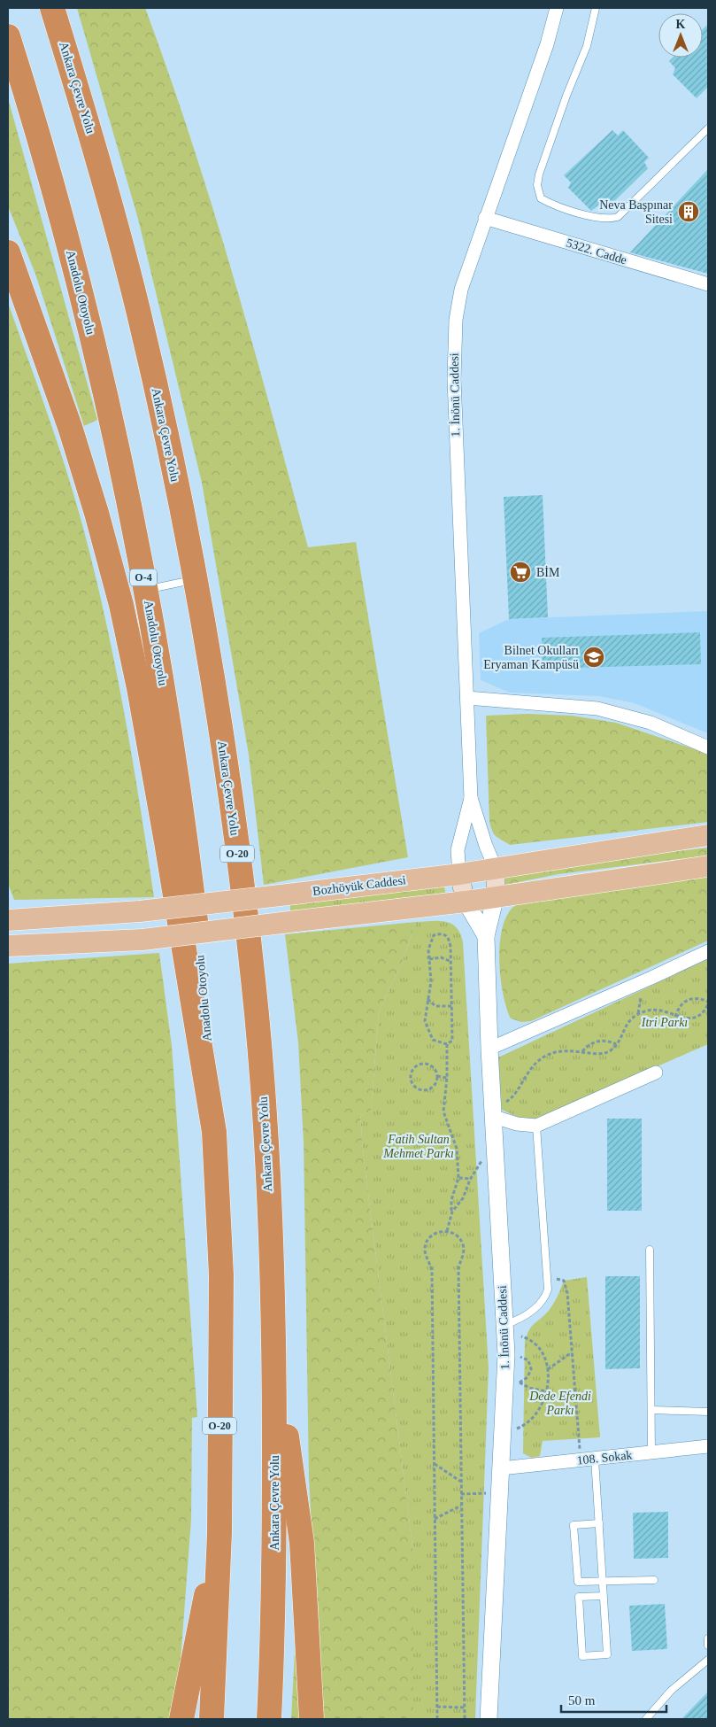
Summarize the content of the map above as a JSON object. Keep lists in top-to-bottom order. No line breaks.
{"streets":{"highway":["Ankara Çevre Yolu","Anadolu Otoyolu","O-4","O-20"],"main road":["Bozhöyük Caddesi"],"street":["5322. Cadde","1. İnönü Caddesi","108. Sokak"]},"crossings":[["5322. Cadde","1. İnönü Caddesi"],["Anadolu Otoyolu","O-20"],["1. İnönü Caddesi","108. Sokak"]],"parks":["Itri Parkı","Fatih Sultan Mehmet Parkı","Dede Efendi Parkı"],"places":{"building":["Neva Başpınar Sitesi"],"supermarket":["BİM"],"school or university":["Bilnet Okulları Eryaman Kampüsü"]},"scale_bar":"50 m","north":"top"}
